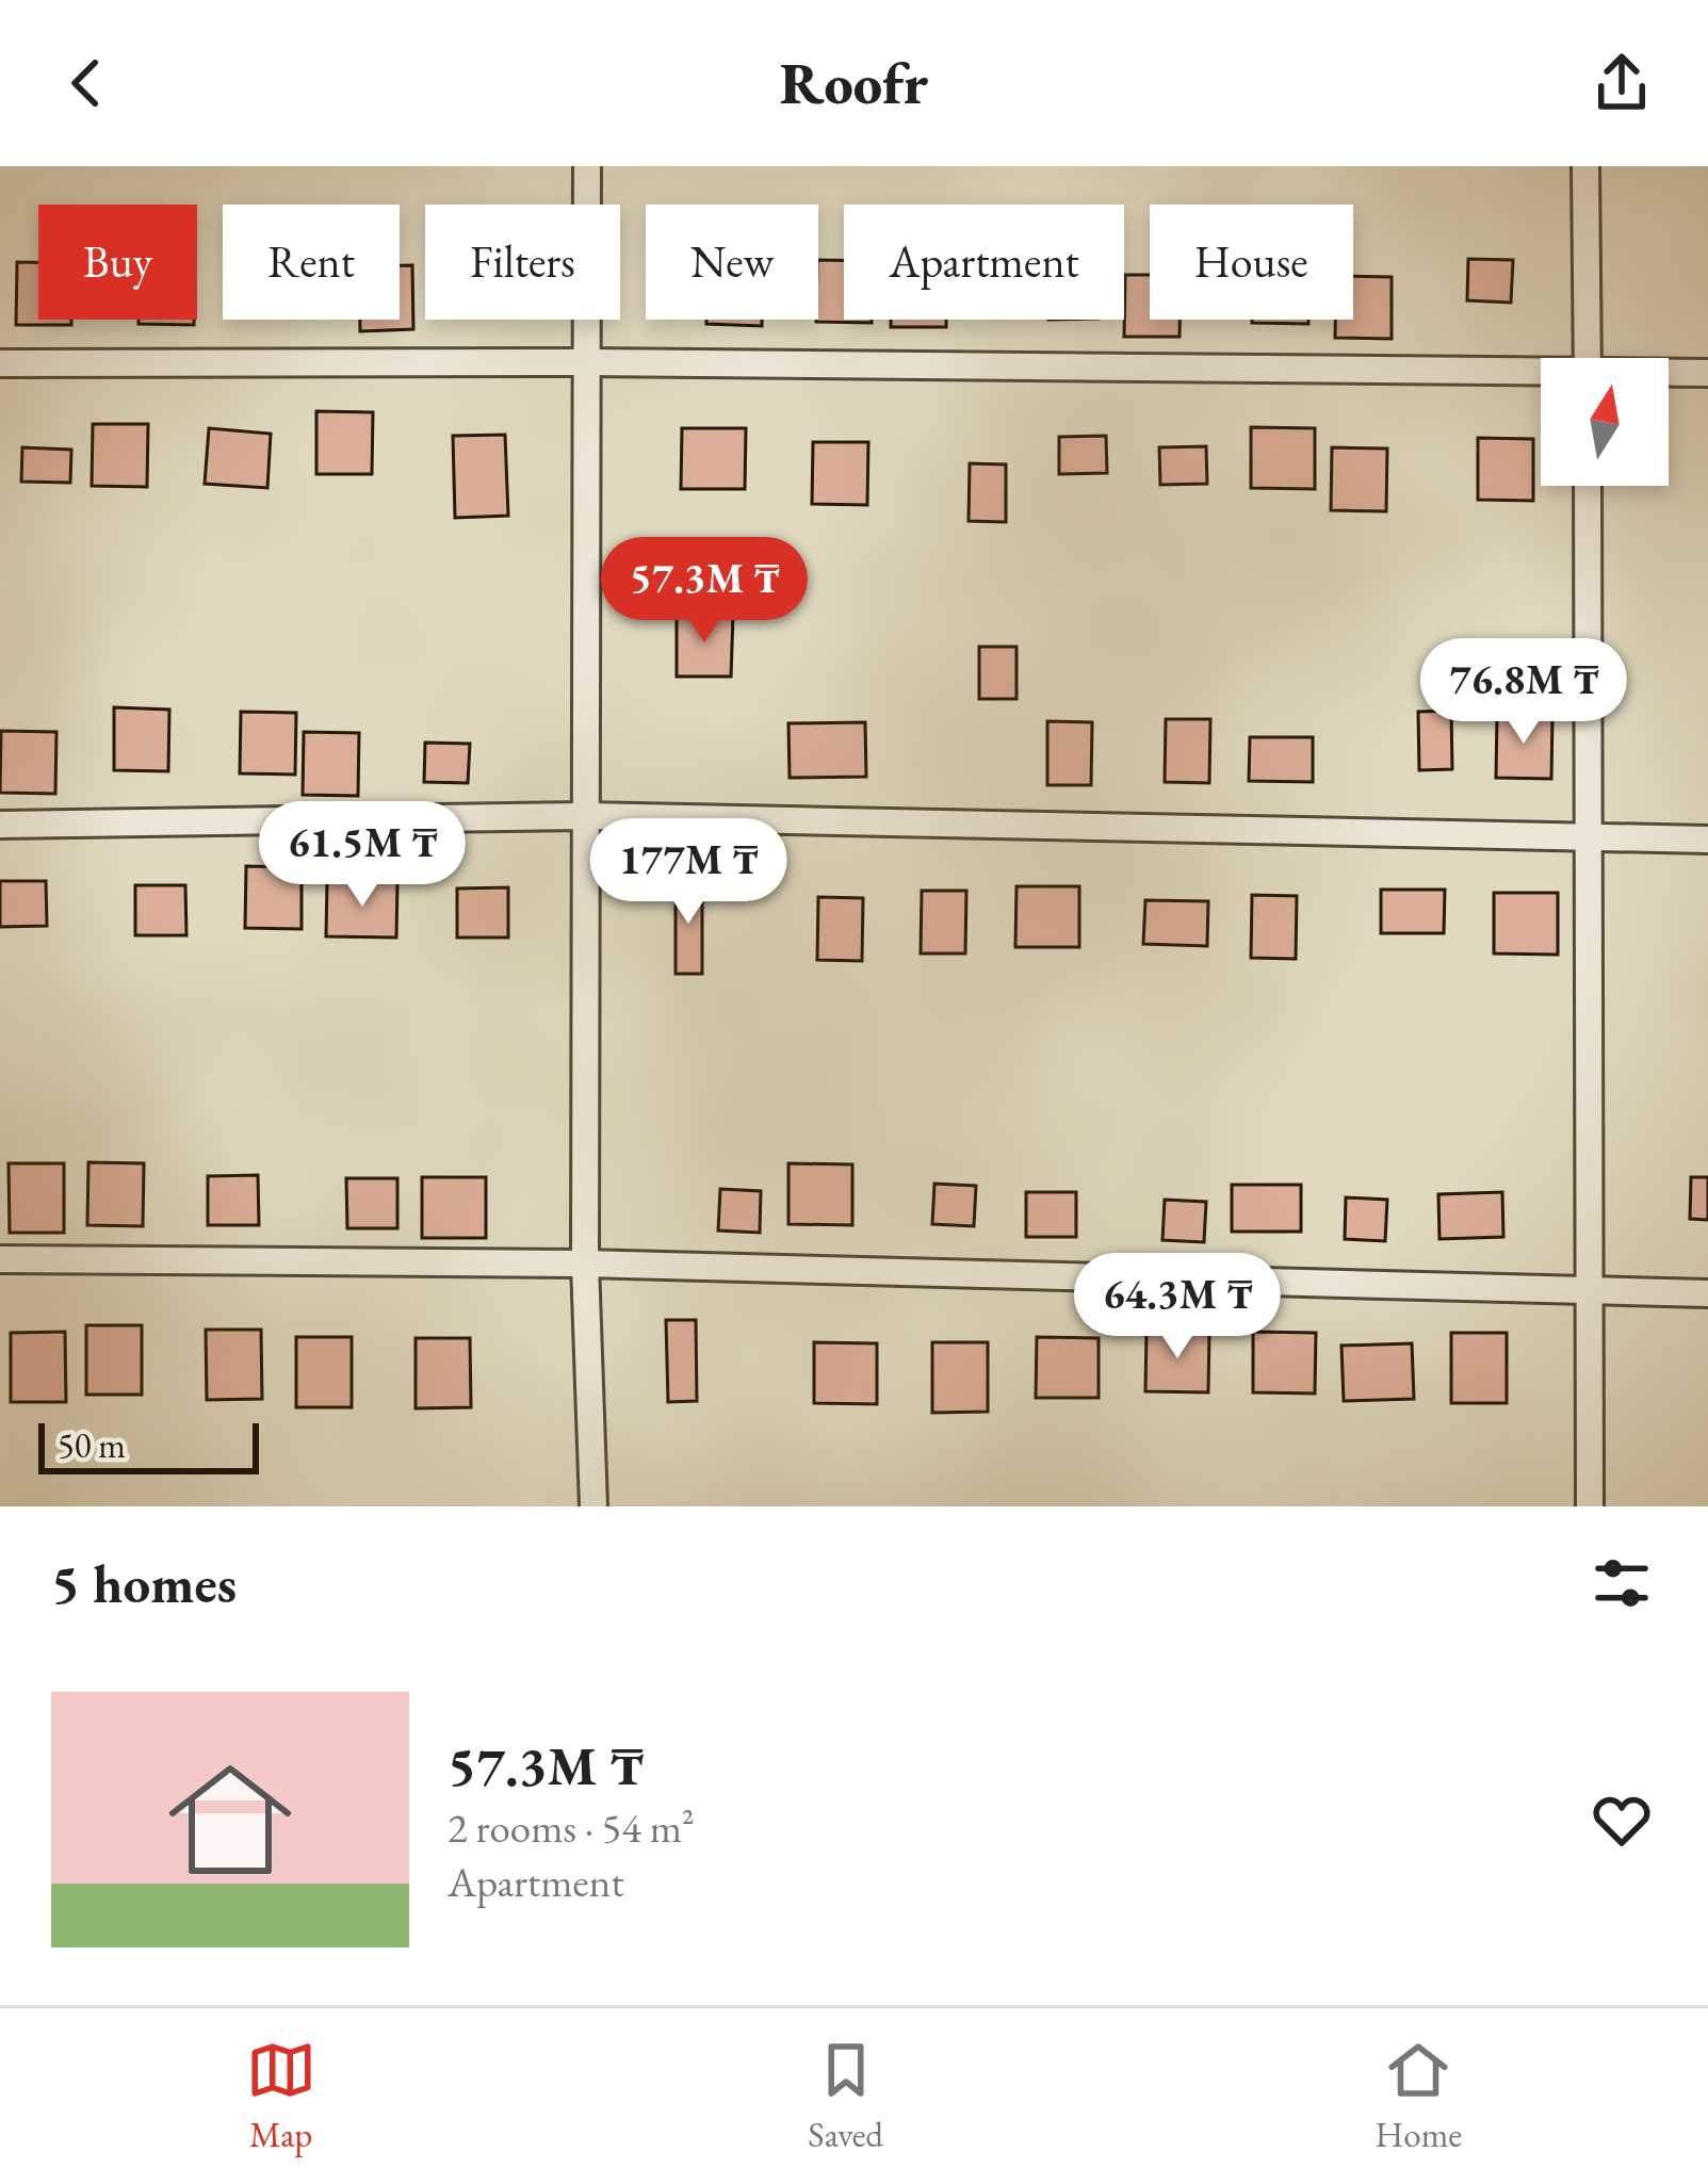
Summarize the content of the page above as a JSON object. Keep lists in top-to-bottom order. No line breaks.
{"scale_bar":"50 m","north":"top","page":{"header":"Roofr","chip":["Buy","Rent","Filters","New","Apartment","House"],"price":["57.3M ₸","76.8M ₸","61.5M ₸","177M ₸","64.3M ₸"],"scale":"50 m","heading":"5 homes","list":[{"name":"57.3M ₸","note":"2 rooms · 54 m² · Apartment"}],"tabs":["Map","Saved","Home"]}}
